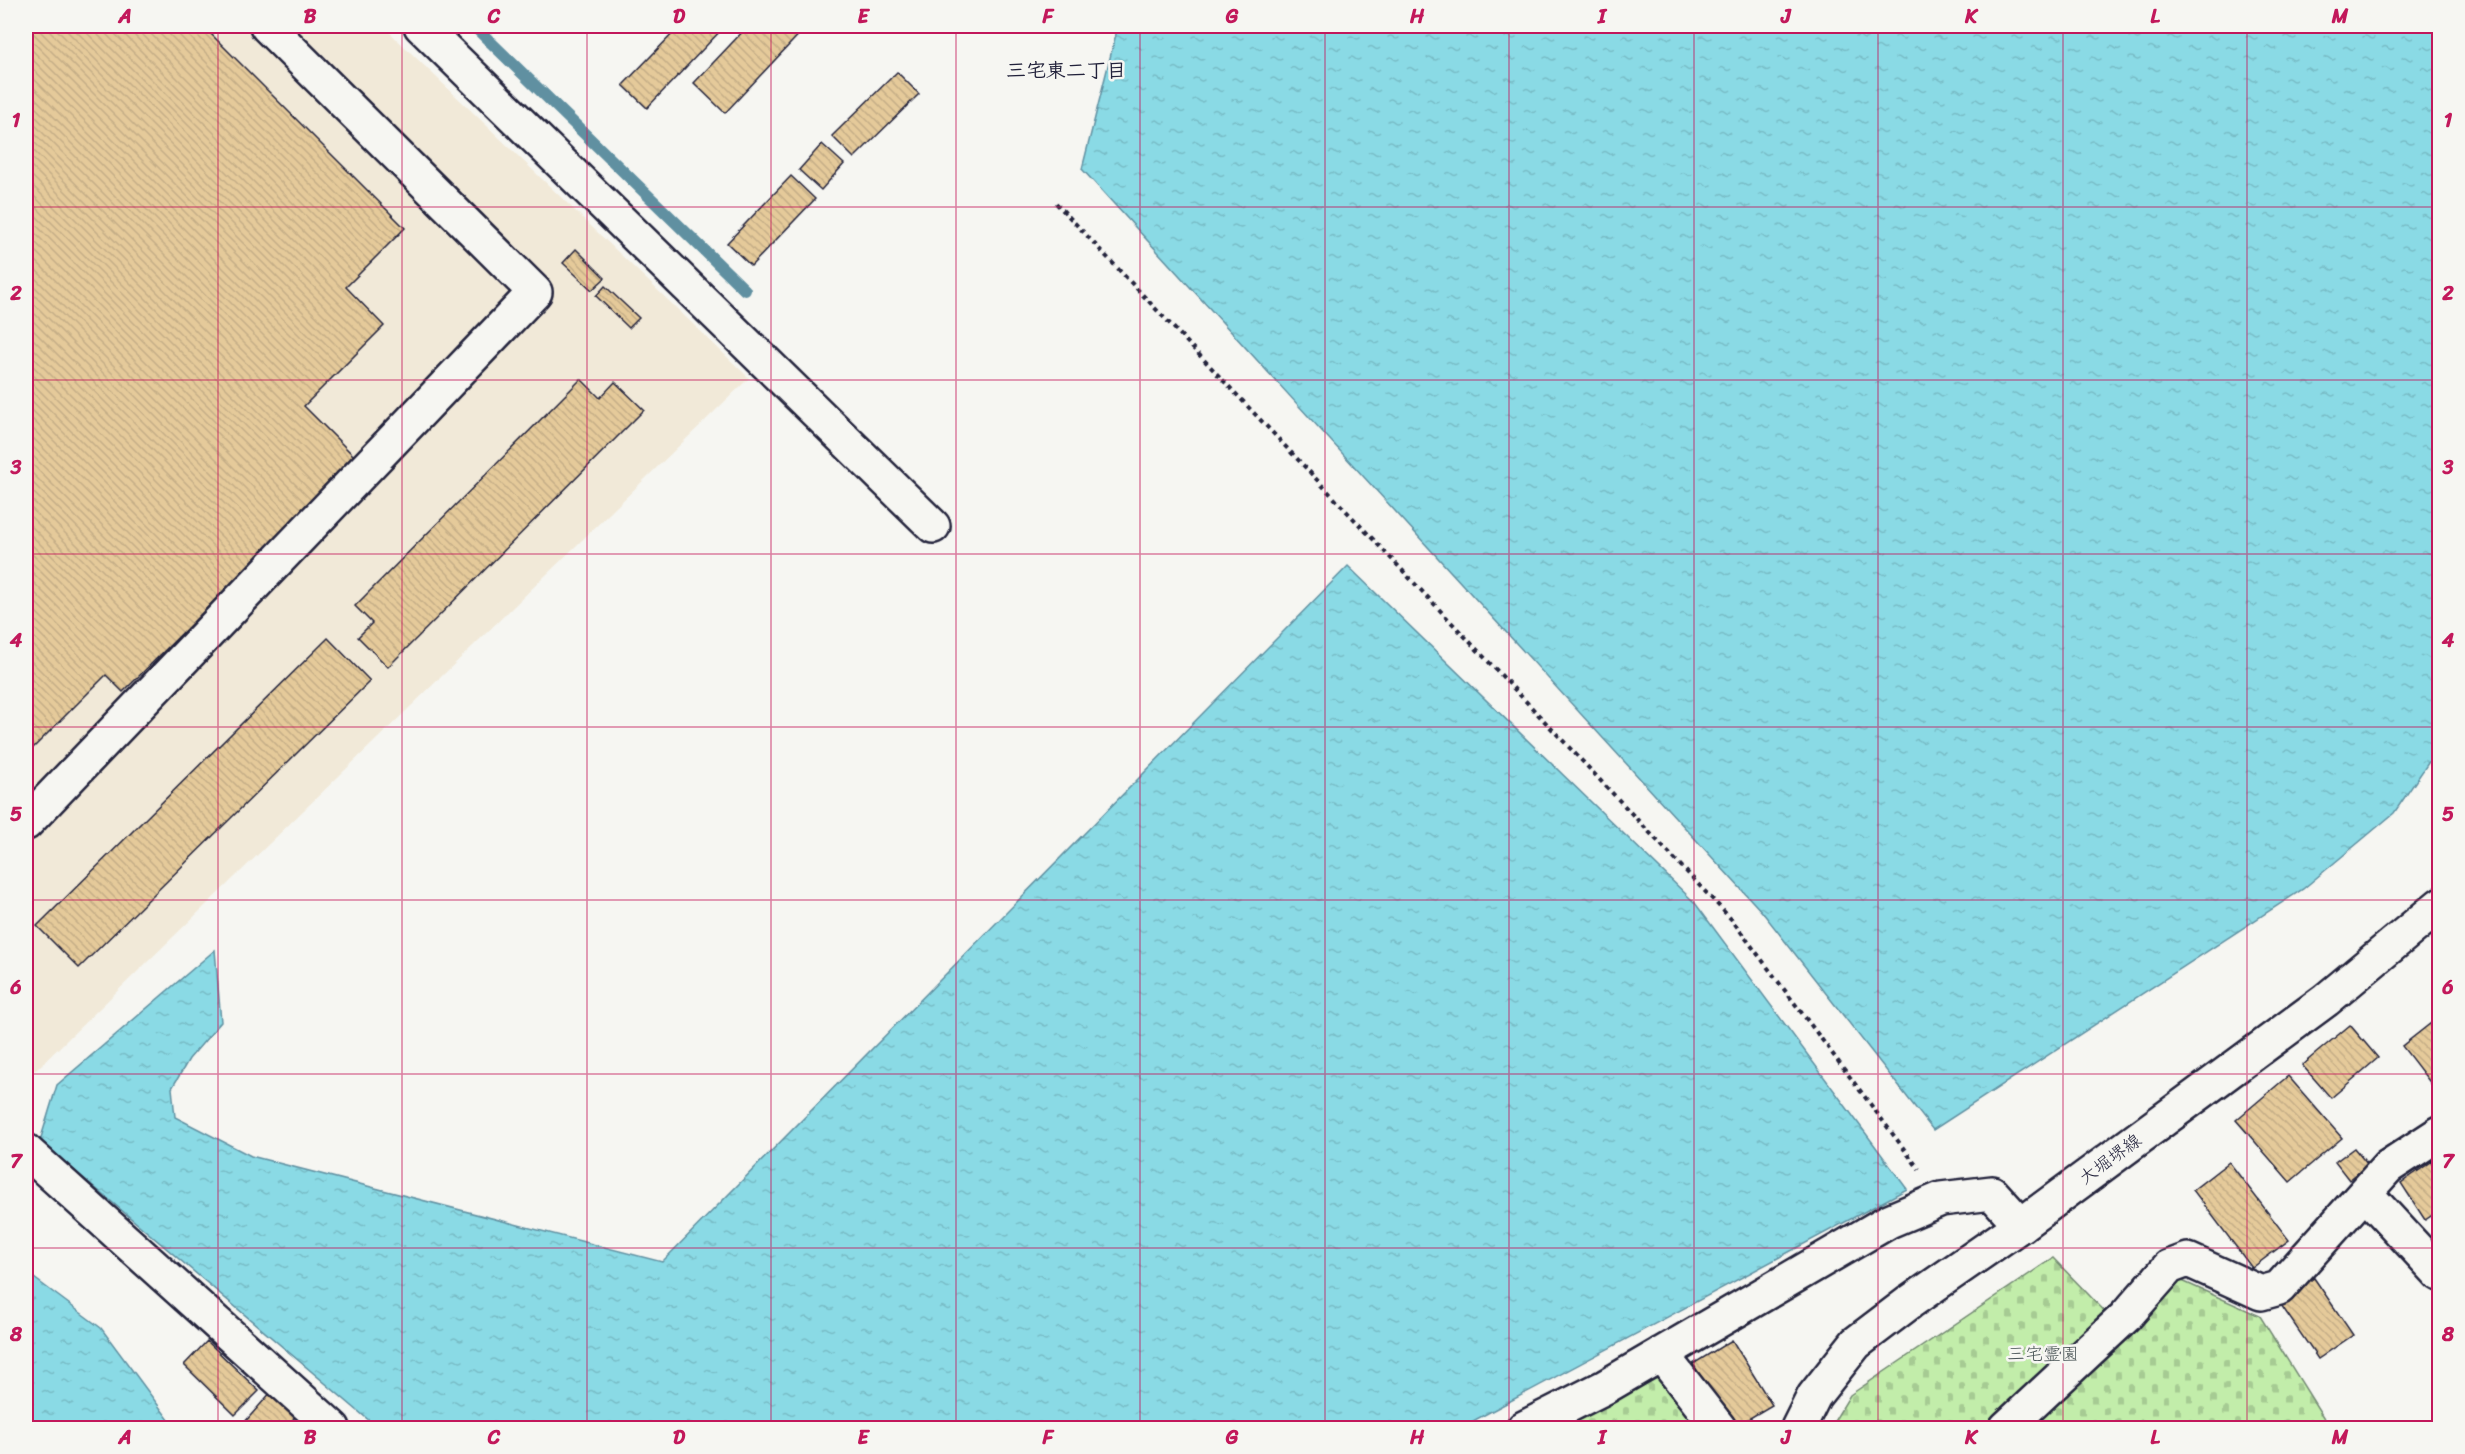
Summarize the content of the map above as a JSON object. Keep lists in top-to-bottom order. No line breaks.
{"streets":{"street":["大堀堺線"]},"districts":["三宅東二丁目"],"parks":["三宅霊園"],"grid":{"columns":["A","B","C","D","E","F","G","H","I","J","K","L","M"],"rows":["1","2","3","4","5","6","7","8"]}}
